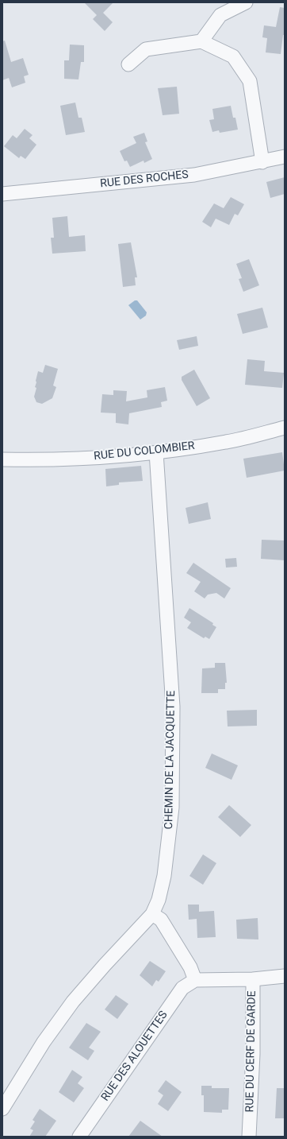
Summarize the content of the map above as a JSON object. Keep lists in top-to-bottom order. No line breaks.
{"streets":{"street":["RUE DES ROCHES","RUE DU COLOMBIER","CHEMIN DE LA JACQUETTE","RUE DU CERF DE GARDE","RUE DES ALOUETTES"]},"crossings":[["RUE DU COLOMBIER","CHEMIN DE LA JACQUETTE"]]}
